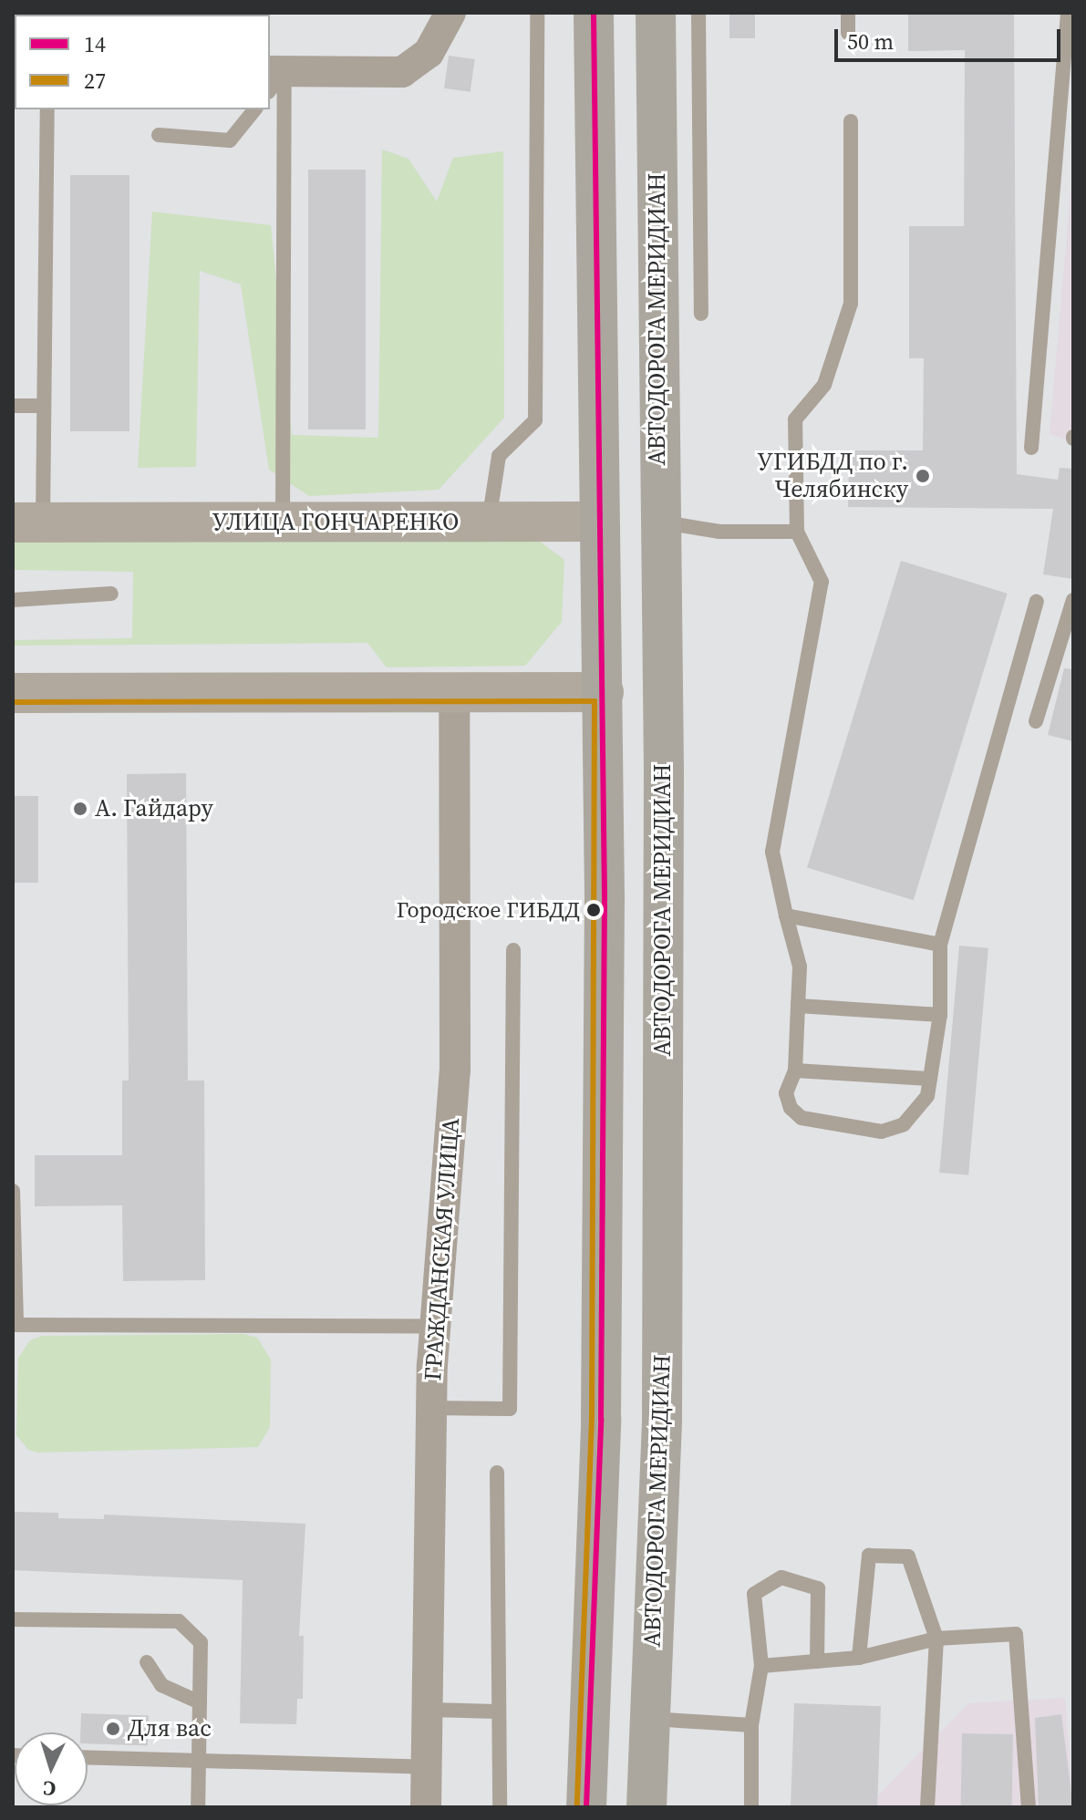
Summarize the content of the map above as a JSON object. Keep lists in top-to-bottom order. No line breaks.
{"streets":{"main road":["АВТОДОРОГА МЕРИДИАН","УЛИЦА ГОНЧАРЕНКО"],"street":["ГРАЖДАНСКАЯ УЛИЦА"]},"crossings":[["АВТОДОРОГА МЕРИДИАН","УЛИЦА ГОНЧАРЕНКО"]],"places":["УГИБДД по г. Челябинску","А. Гайдару","Городское ГИБДД","Для вас"],"lines":["transit line 14","transit line 27"],"legend":["14","27"],"scale_bar":"50 m","north":"bottom"}
